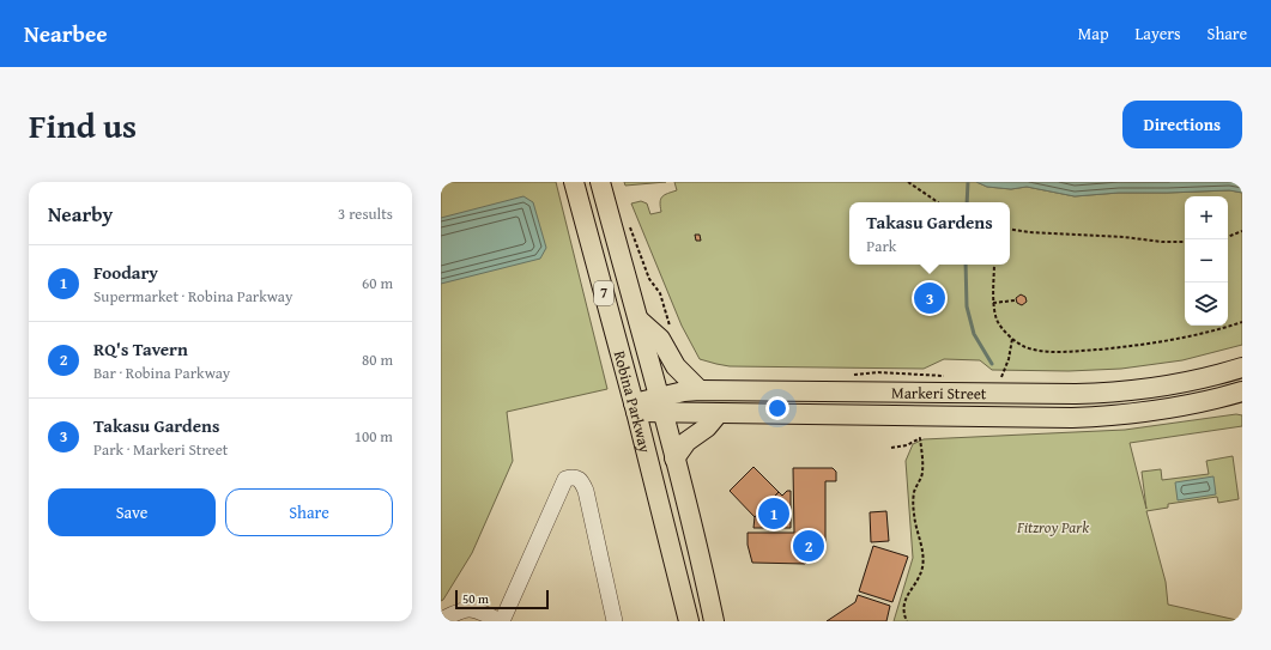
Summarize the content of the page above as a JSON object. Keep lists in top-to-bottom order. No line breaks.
{"streets":{"main road":["7","Markeri Street","Robina Parkway"]},"crossings":[["Markeri Street","Robina Parkway"]],"parks":["Fitzroy Park"],"scale_bar":"50 m","page":{"header":"Nearbee","nav":["Map","Layers","Share"],"title":"Find us","buttons":["Directions",["Save","Share"]],"heading":["Nearby","3 results"],"map_buttons":["+","−"],"popup":["Takasu Gardens","Park"],"list":[{"mark":"1","name":"Foodary","note":"Supermarket · Robina Parkway","value":"60 m"},{"mark":"2","name":"RQ's Tavern","note":"Bar · Robina Parkway","value":"80 m"},{"mark":"3","name":"Takasu Gardens","note":"Park · Markeri Street","value":"100 m"}],"pins":["3","1","2"],"scale":"50 m"}}
